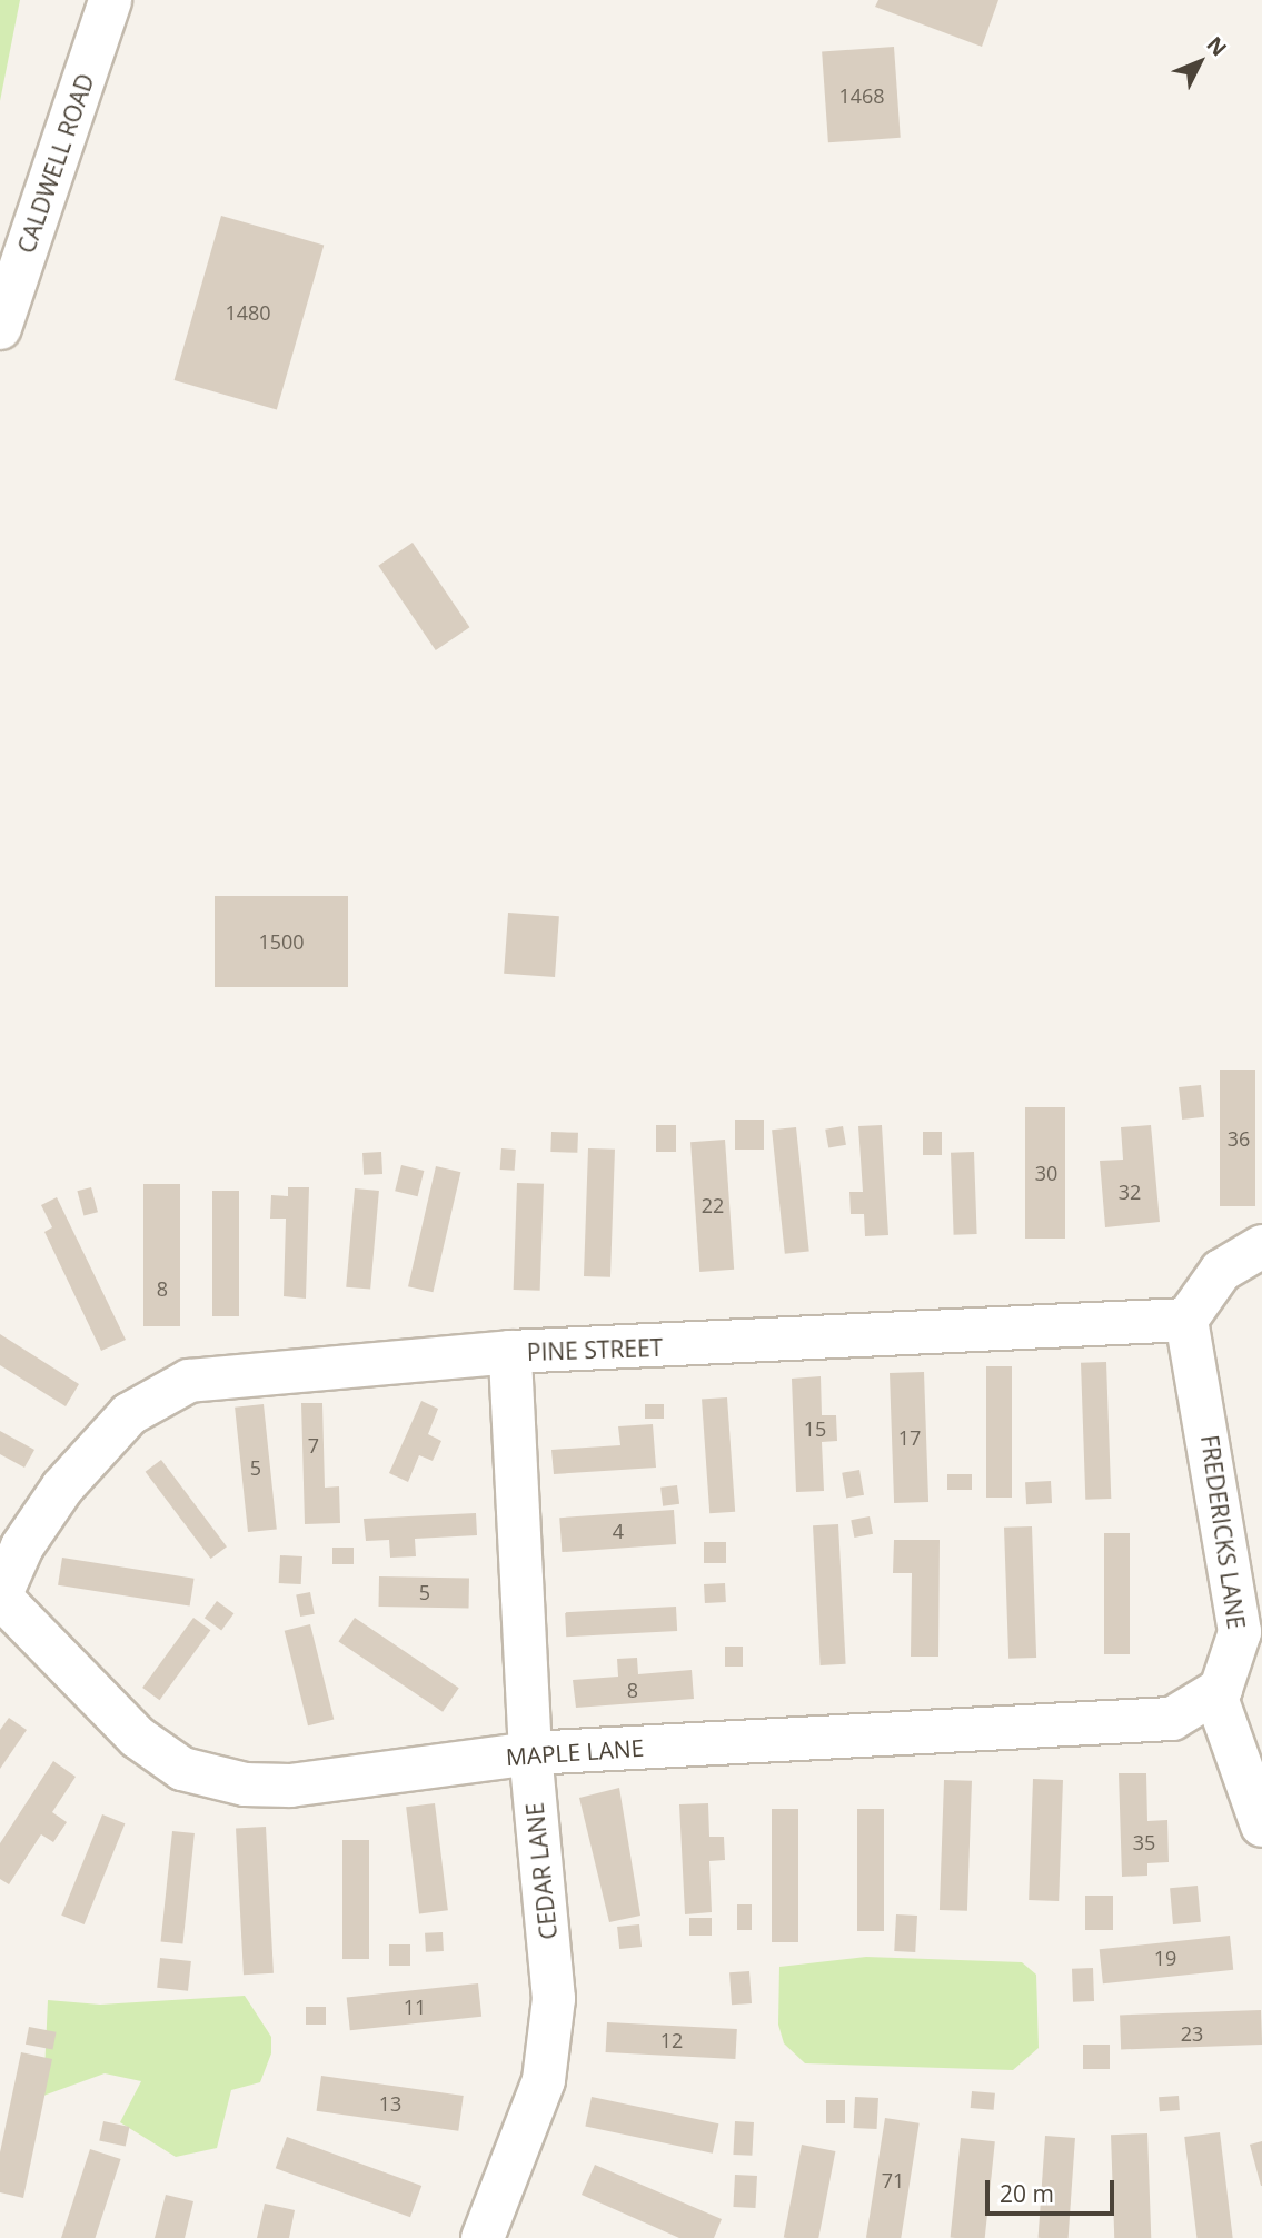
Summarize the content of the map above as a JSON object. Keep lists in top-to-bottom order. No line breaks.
{"streets":{"street":["CALDWELL ROAD","PINE STREET","FREDERICKS LANE","MAPLE LANE","CEDAR LANE"]},"crossings":[["PINE STREET","FREDERICKS LANE"],["PINE STREET","MAPLE LANE"],["PINE STREET","CEDAR LANE"],["FREDERICKS LANE","MAPLE LANE"],["MAPLE LANE","CEDAR LANE"]],"house_numbers":["1468","1480","1500","36","30","32","22","8","15","17","7","5","4","5","8","35","19","11","23","12","13","71"],"scale_bar":"20 m","north":"top right"}
